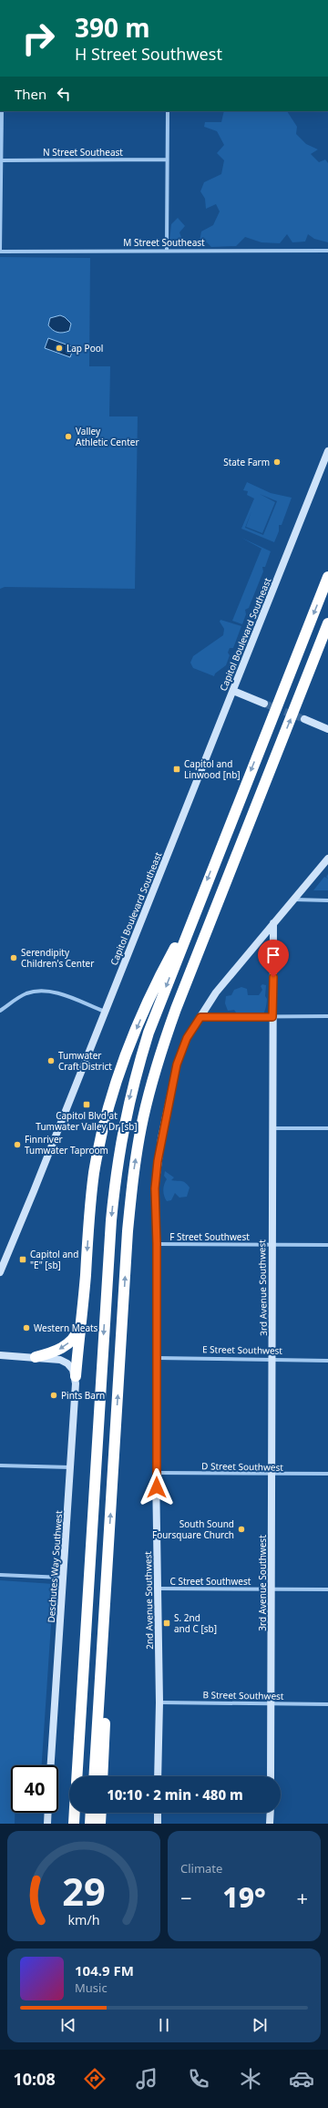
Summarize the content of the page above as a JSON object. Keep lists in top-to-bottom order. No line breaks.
{"streets":{"street":["N Street Southeast","M Street Southeast","Capitol Boulevard Southeast","F Street Southwest","3rd Avenue Southwest","E Street Southwest","D Street Southwest","Deschutes Way Southwest","C Street Southwest","2nd Avenue Southwest","B Street Southwest"]},"crossings":[["F Street Southwest","3rd Avenue Southwest"],["F Street Southwest","2nd Avenue Southwest"],["3rd Avenue Southwest","E Street Southwest"],["3rd Avenue Southwest","D Street Southwest"],["3rd Avenue Southwest","C Street Southwest"],["3rd Avenue Southwest","2nd Avenue Southwest"],["3rd Avenue Southwest","B Street Southwest"],["E Street Southwest","2nd Avenue Southwest"],["D Street Southwest","2nd Avenue Southwest"],["C Street Southwest","2nd Avenue Southwest"],["2nd Avenue Southwest","B Street Southwest"]],"places":{"other":["Lap Pool","Valley Athletic Center","State Farm","Serendipity Children's Center","Tumwater Craft District","Finnriver Tumwater Taproom","Western Meats","Pints Barn","South Sound Foursquare Church"],"transit":["Capitol and Linwood [nb]","Capitol Blvd at Tumwater Valley Dr [sb]","Capitol and \"E\" [sb]","S. 2nd and C [sb]"]},"page":{"turn":["390 m","H Street Southwest"],"then":"Then","limit":"40","trip":"10:10 · 2 min · 480 m","tile":"Climate","heat":["−","19°","+"],"song":["104.9 FM","Music"],"tabs":"10:08","gauge":["29","km/h"]}}
